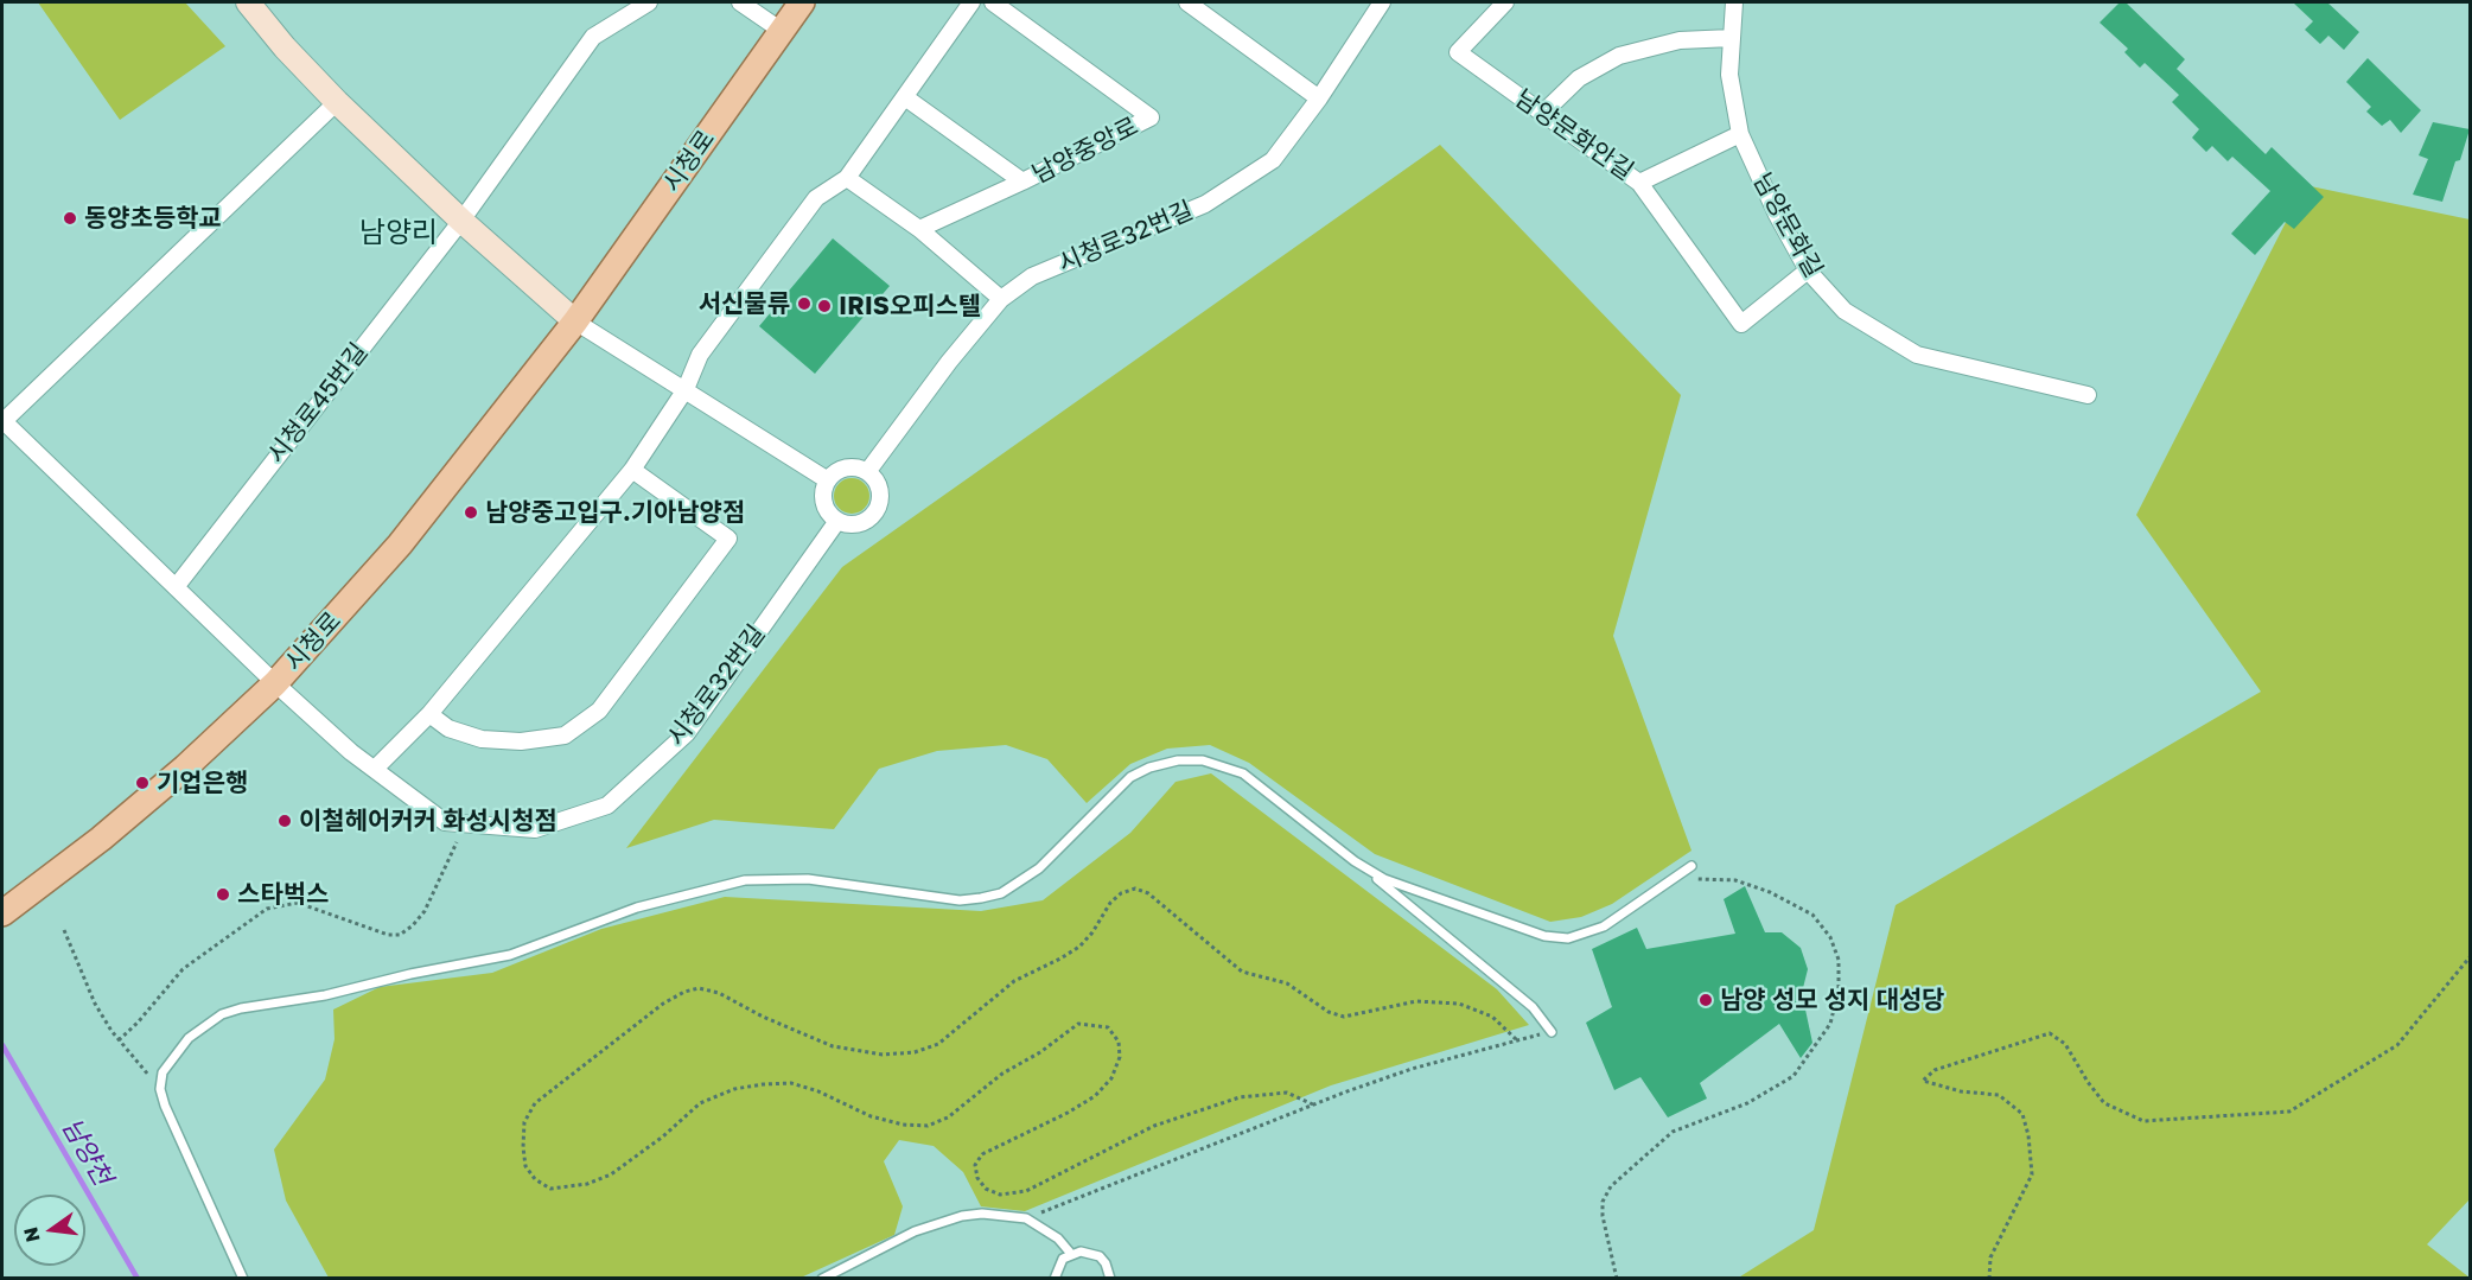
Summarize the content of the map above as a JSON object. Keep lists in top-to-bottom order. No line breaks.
{"streets":{"main road":["시청로"],"street":["남양문화안길","남양중앙로","남양문화길","시청로32번길","시청로45번길"]},"crossings":[["남양문화안길","남양문화길"],["시청로","시청로32번길"],["시청로32번길","시청로45번길"]],"districts":["남양리"],"water":["남양천"],"places":["동양초등학교","서신물류","IRIS오피스텔","남양중고입구.기아남양점","기업은행","이철헤어커커 화성시청점","스타벅스","남양 성모 성지 대성당"],"north":"left"}
